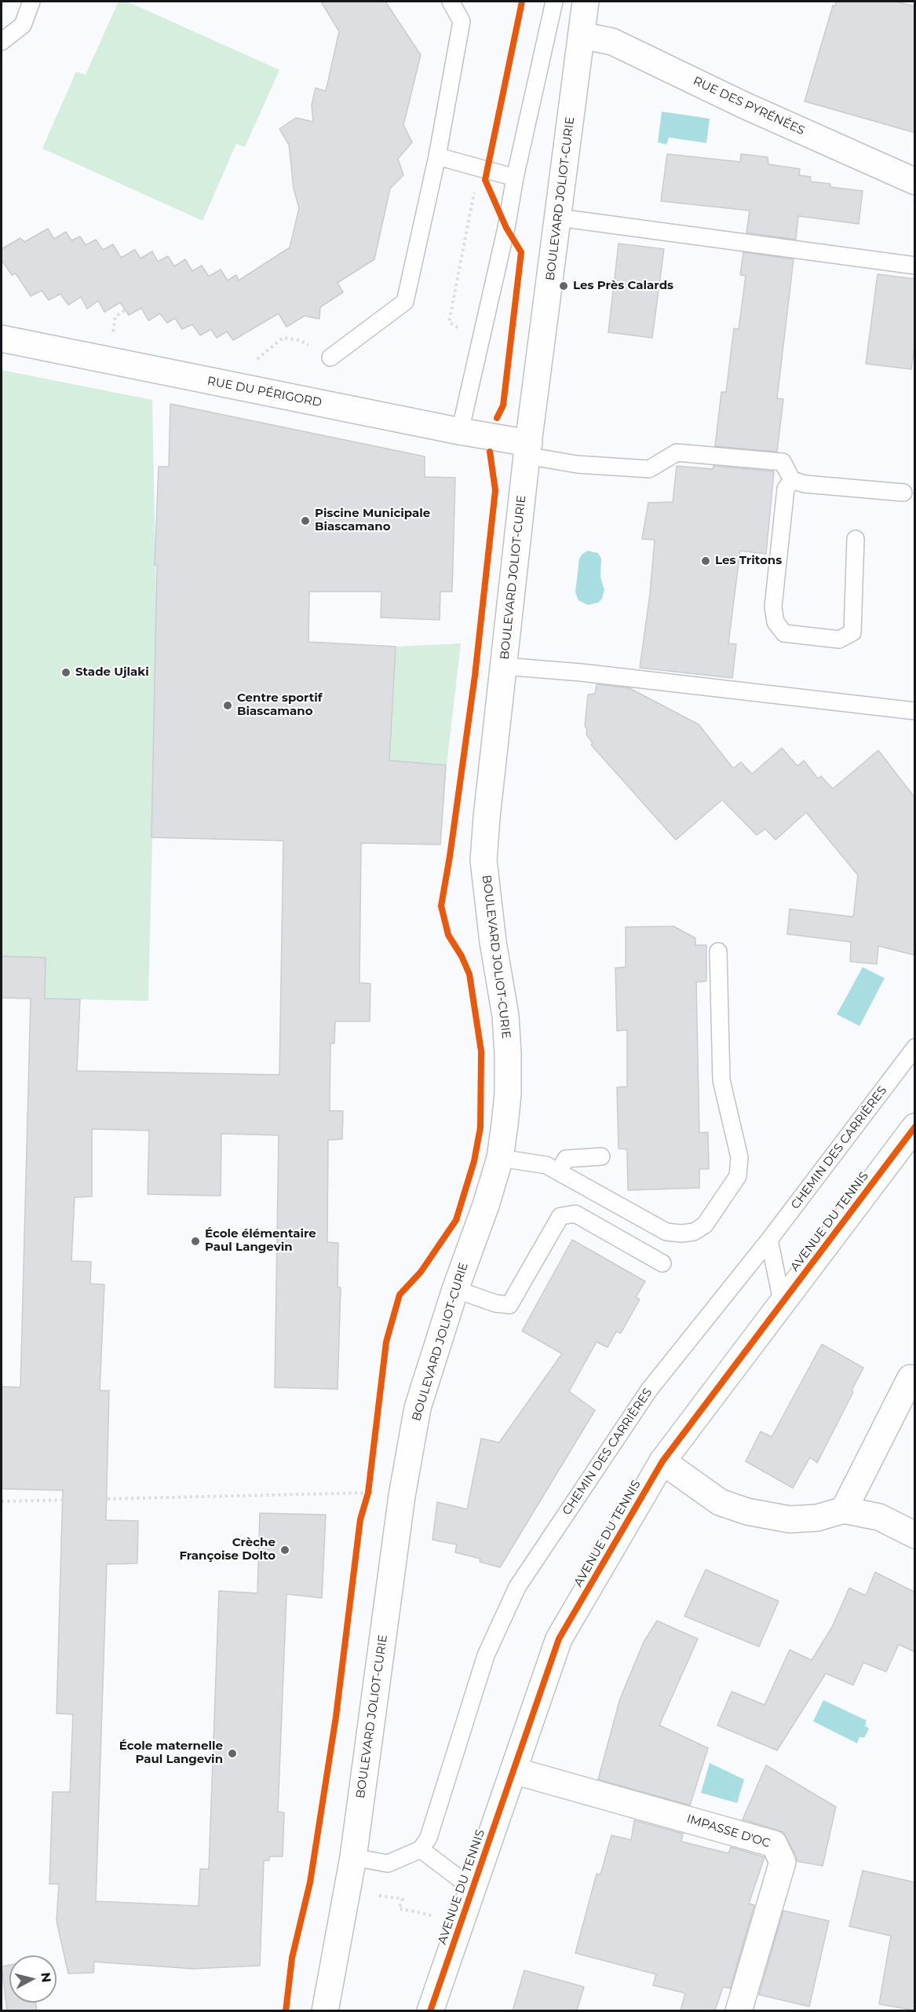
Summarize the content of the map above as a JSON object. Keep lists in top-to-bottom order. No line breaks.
{"streets":{"street":["RUE DES PYRÉNÉES","BOULEVARD JOLIOT-CURIE","RUE DU PÉRIGORD","AVENUE DU TENNIS","IMPASSE D'OC"],"lane":["CHEMIN DES CARRIÈRES"]},"crossings":[["RUE DES PYRÉNÉES","BOULEVARD JOLIOT-CURIE"],["BOULEVARD JOLIOT-CURIE","RUE DU PÉRIGORD"],["AVENUE DU TENNIS","IMPASSE D'OC"]],"places":["Les Près Calards","Piscine Municipale Biascamano","Les Tritons","Stade Ujlaki","Centre sportif Biascamano","École élémentaire Paul Langevin","Crèche Françoise Dolto","École maternelle Paul Langevin"],"north":"right"}
